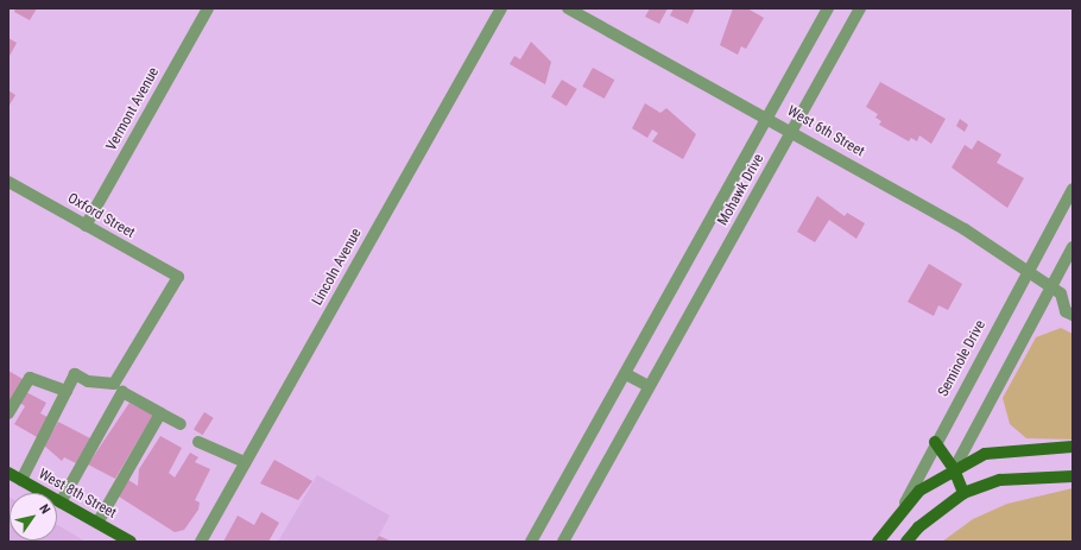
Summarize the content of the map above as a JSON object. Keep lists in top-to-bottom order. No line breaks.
{"streets":{"main road":["Seminole Drive","West 8th Street"],"street":["Vermont Avenue","West 6th Street","Mohawk Drive","Oxford Street","Lincoln Avenue"]},"crossings":[["Vermont Avenue","Oxford Street"],["West 6th Street","Mohawk Drive"],["West 6th Street","Seminole Drive"]],"north":"top right"}
